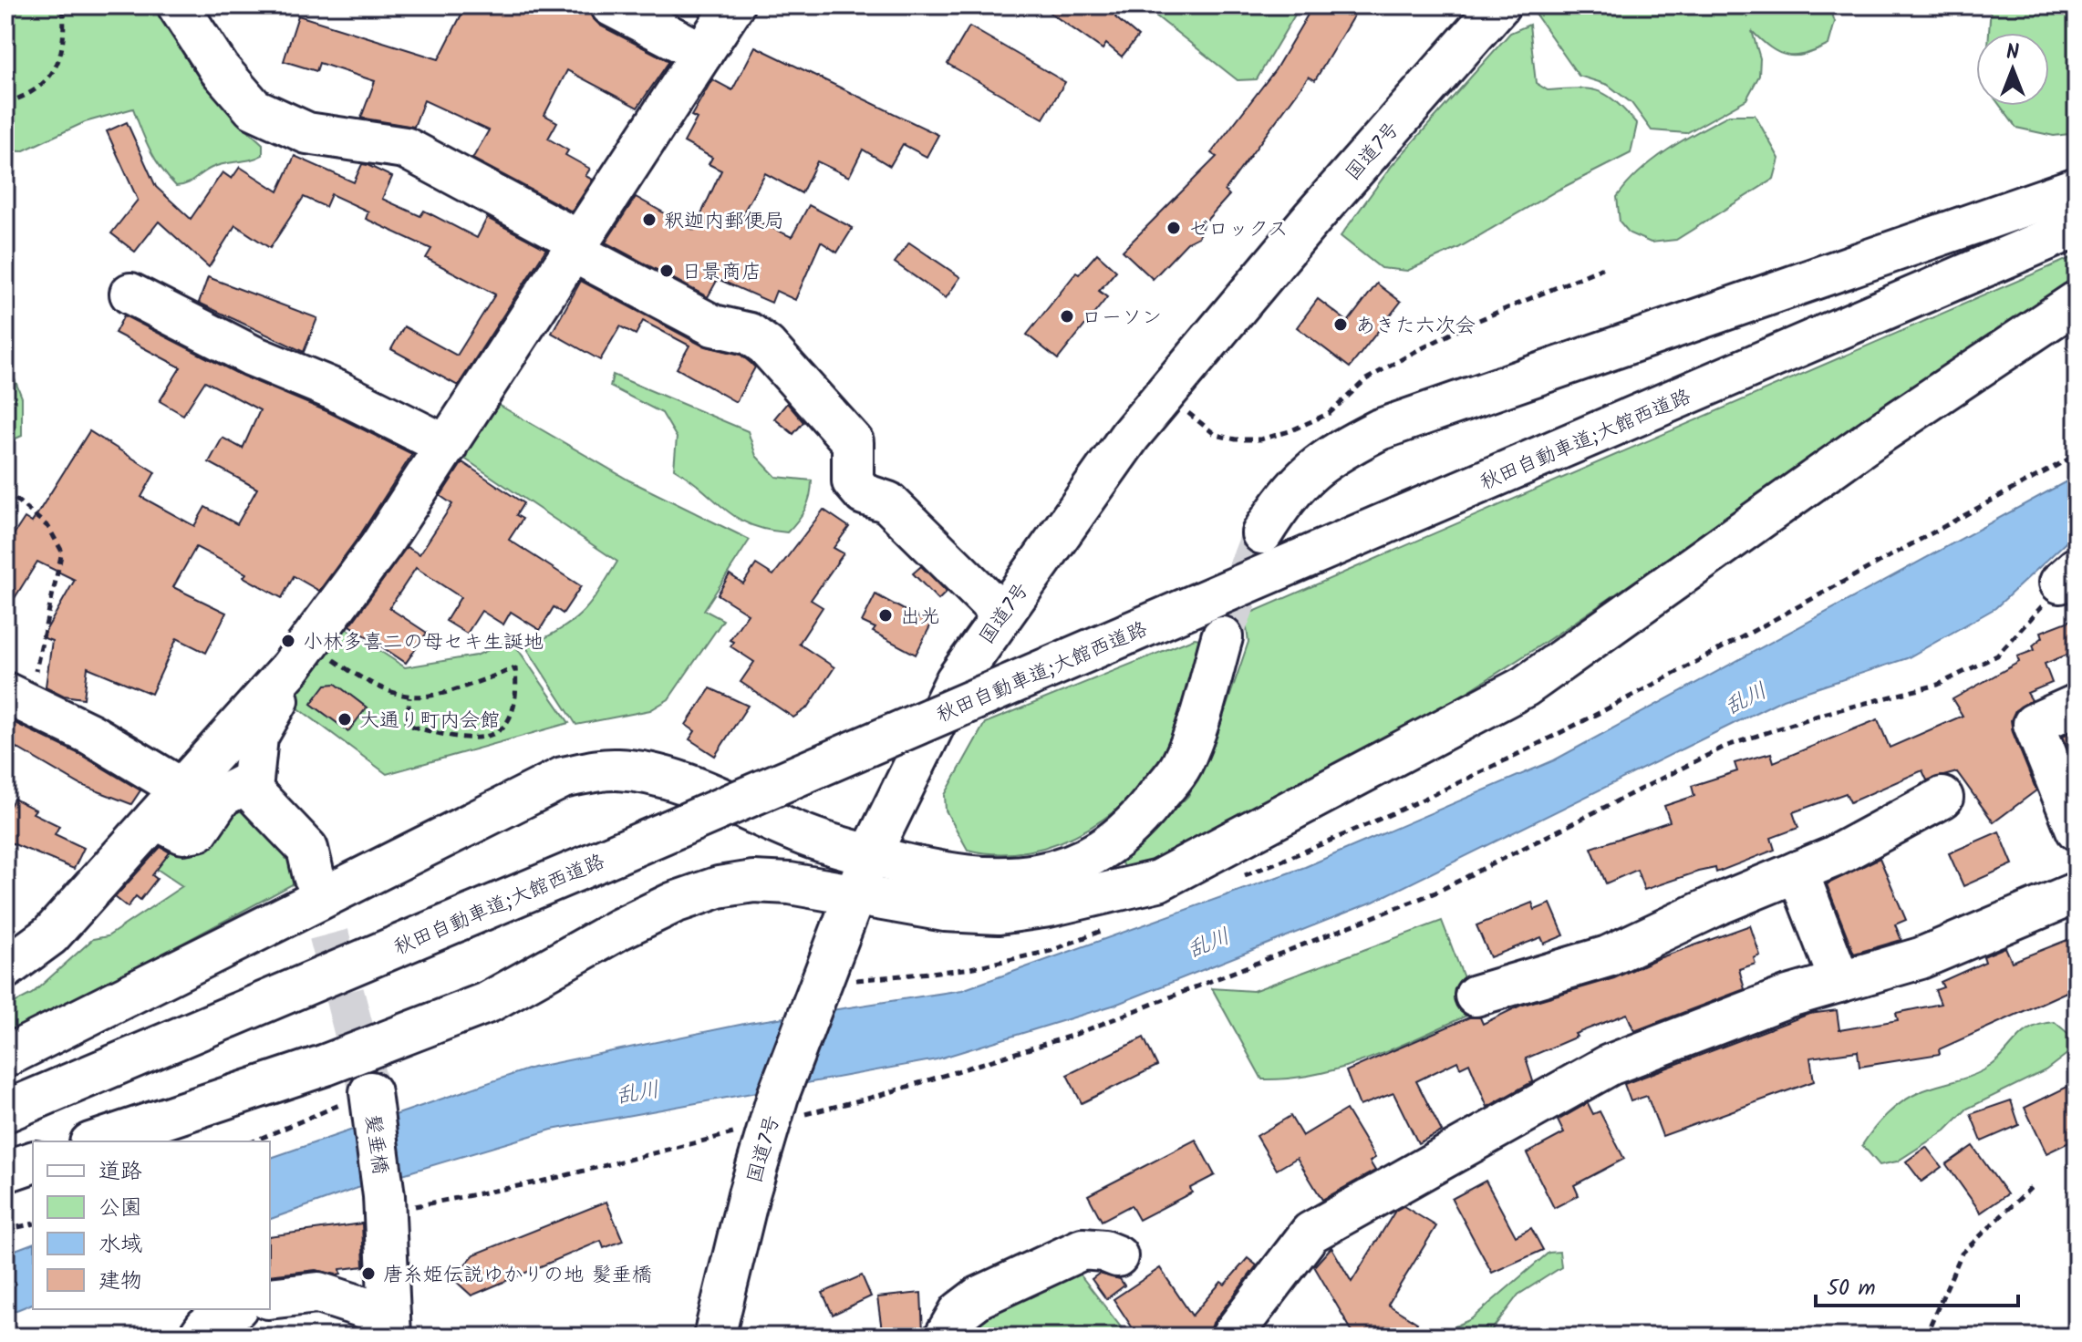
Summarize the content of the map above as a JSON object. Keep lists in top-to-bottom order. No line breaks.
{"streets":{"main road":["国道7号","秋田自動車道;大館西道路","髪垂橋"]},"water":["乱川"],"places":["釈迦内郵便局","ゼロックス","日景商店","ローソン","あきた六次会","出光","小林多喜二の母セキ生誕地","大通り町内会館","唐糸姫伝説ゆかりの地 髪垂橋"],"legend":["道路","公園","水域","建物"],"scale_bar":"50 m","north":"top"}
